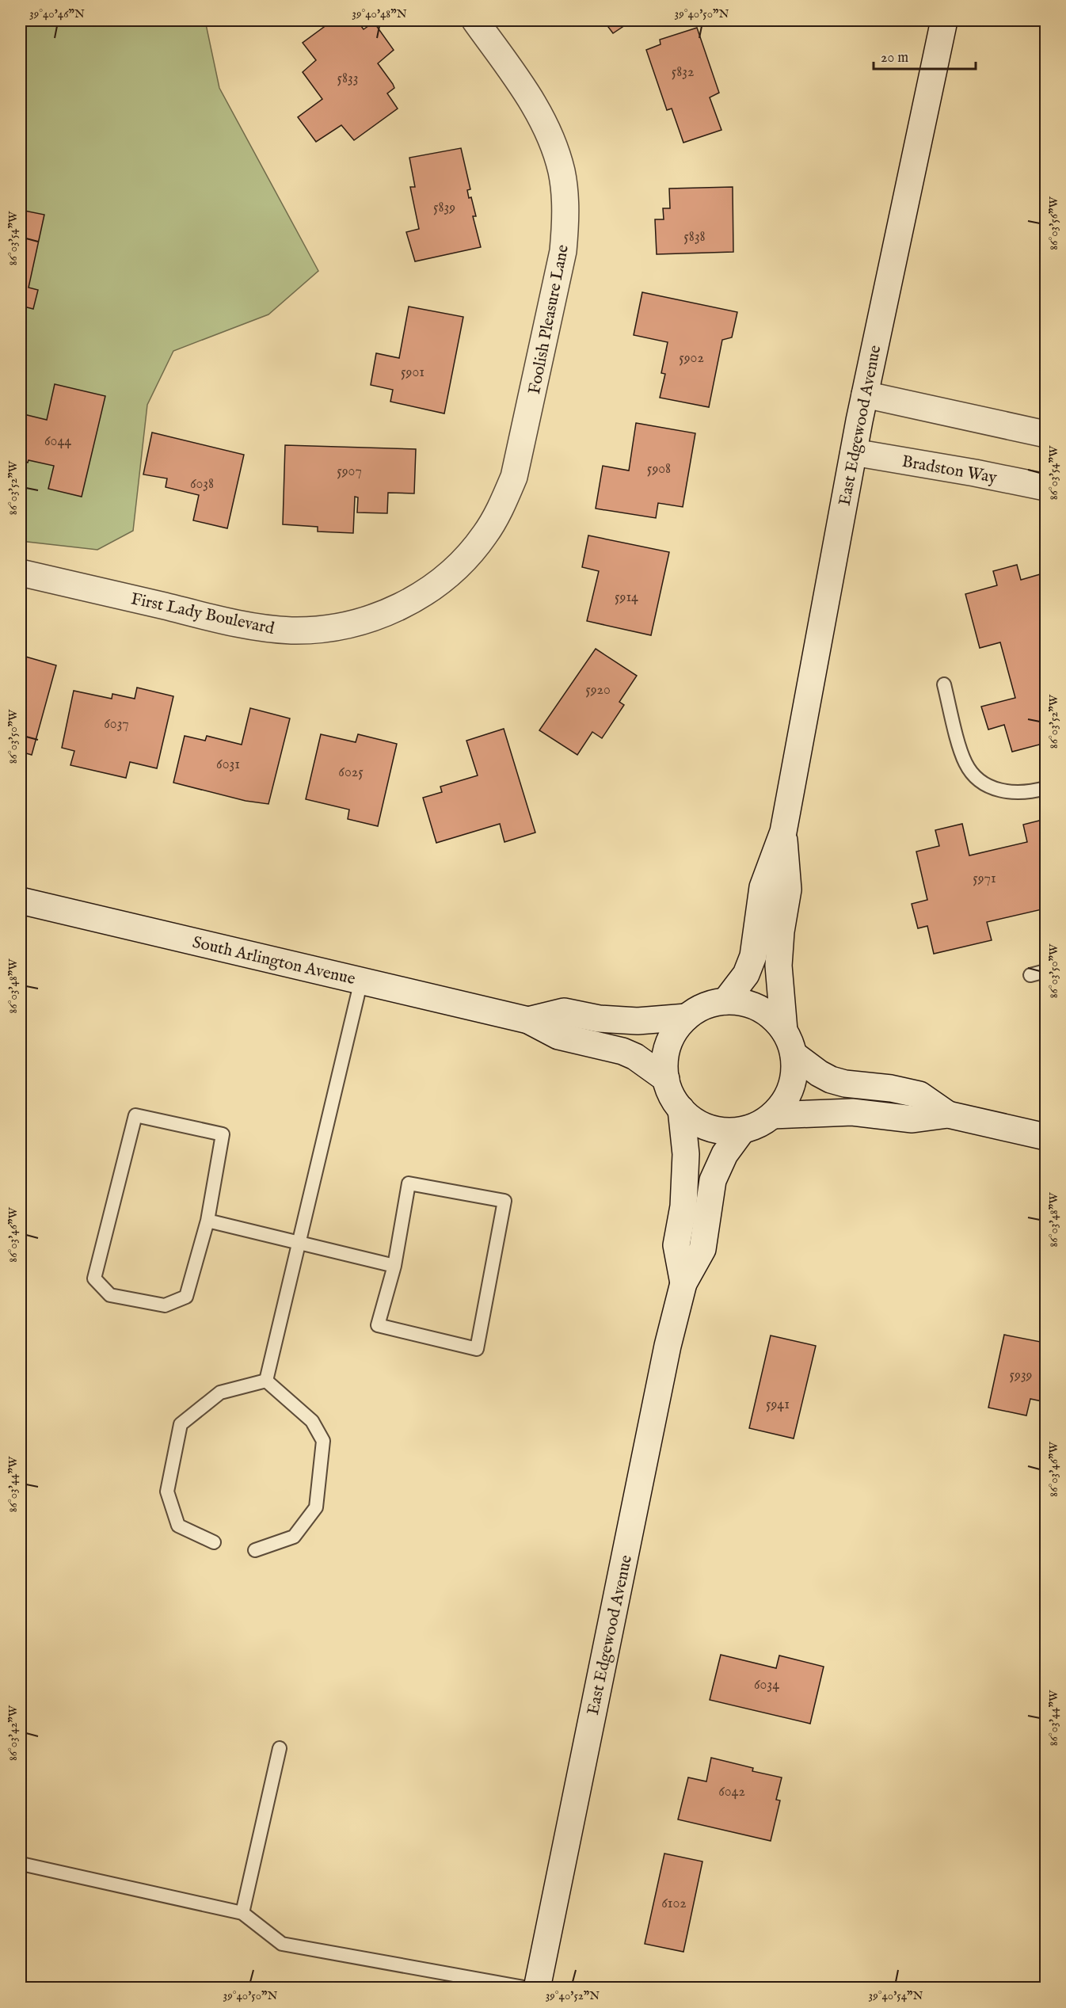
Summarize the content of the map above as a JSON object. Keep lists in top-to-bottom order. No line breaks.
{"streets":{"main road":["Foolish Pleasure Lane","East Edgewood Avenue","Bradston Way","First Lady Boulevard","South Arlington Avenue"]},"crossings":[["Foolish Pleasure Lane","First Lady Boulevard"],["East Edgewood Avenue","Bradston Way"]],"house_numbers":["5832","5833","5839","5838","5902","5901","6044","5908","5907","6038","5914","5920","6037","6031","6025","5971","5939","5941","6034","6042","6102"],"scale_bar":"20 m","coordinates":["39°40'46\"N","39°40'48\"N","39°40'50\"N","86°03'56\"W","86°03'54\"W","86°03'52\"W","86°03'50\"W","86°03'48\"W","86°03'46\"W","86°03'44\"W","86°03'42\"W","39°40'52\"N","39°40'54\"N"]}
